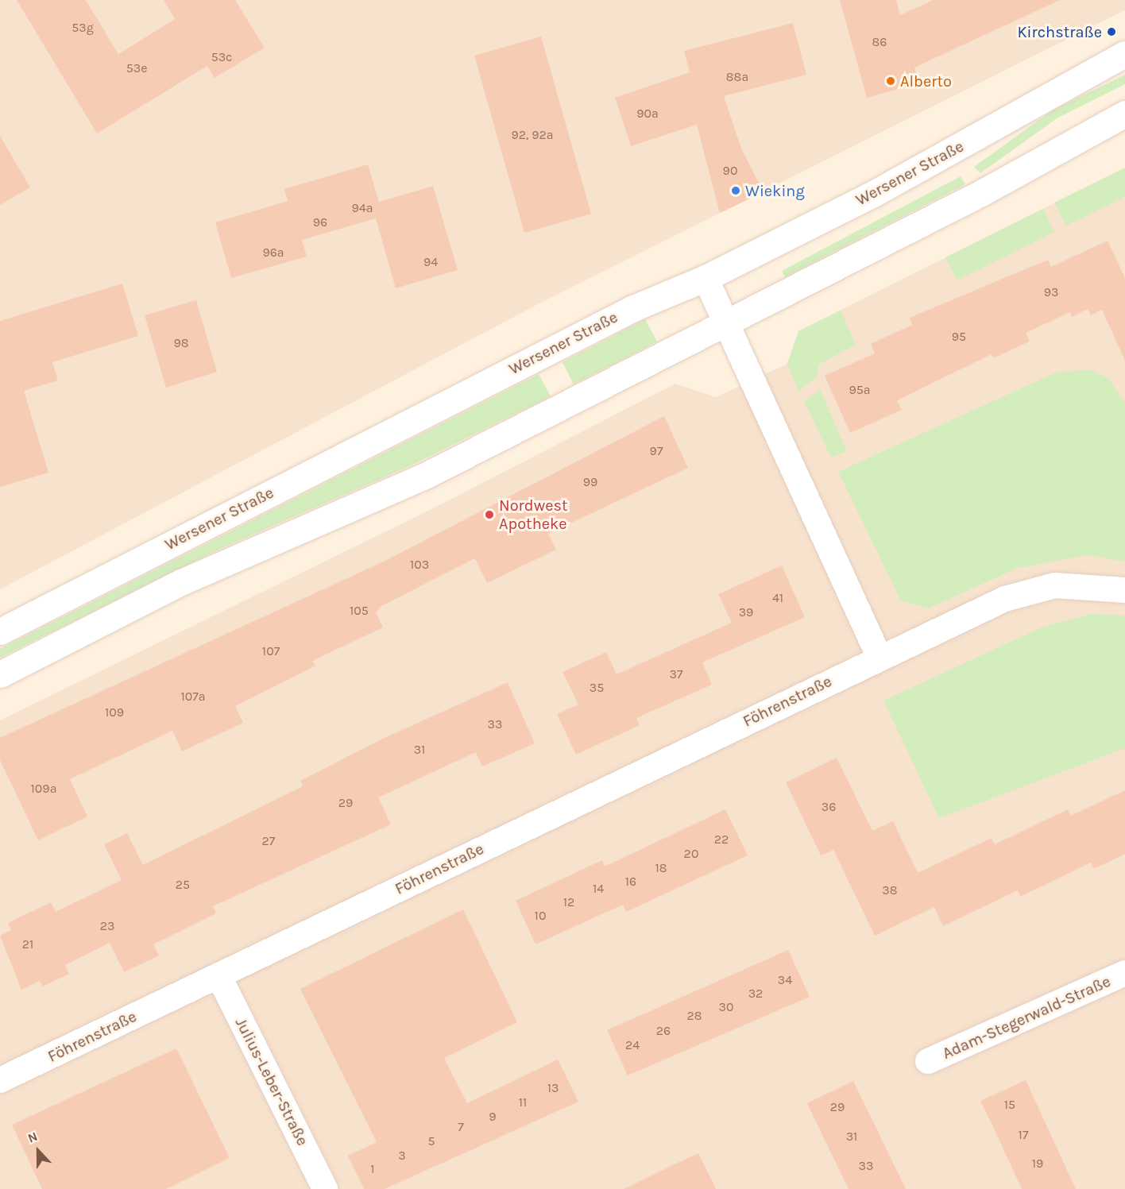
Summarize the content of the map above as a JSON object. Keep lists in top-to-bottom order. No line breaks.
{"streets":{"main road":["Wersener Straße"],"street":["Föhrenstraße","Adam-Stegerwald-Straße","Julius-Leber-Straße"]},"crossings":[["Föhrenstraße","Julius-Leber-Straße"]],"places":["Kirchstraße","Alberto","Wieking","Nordwest Apotheke"],"house_numbers":["53g","86","53c","53e","88a","90a","92, 92a","90","94a","96","96a","94","93","95","98","95a","97","99","103","41","105","39","107","37","35","107a","109","33","31","109a","29","36","22","27","20","18","16","25","14","38","12","10","23","21","34","32","30","28","26","24","13","11","15","29","9","7","17","31","5","3","19","33","1"],"north":"top"}
